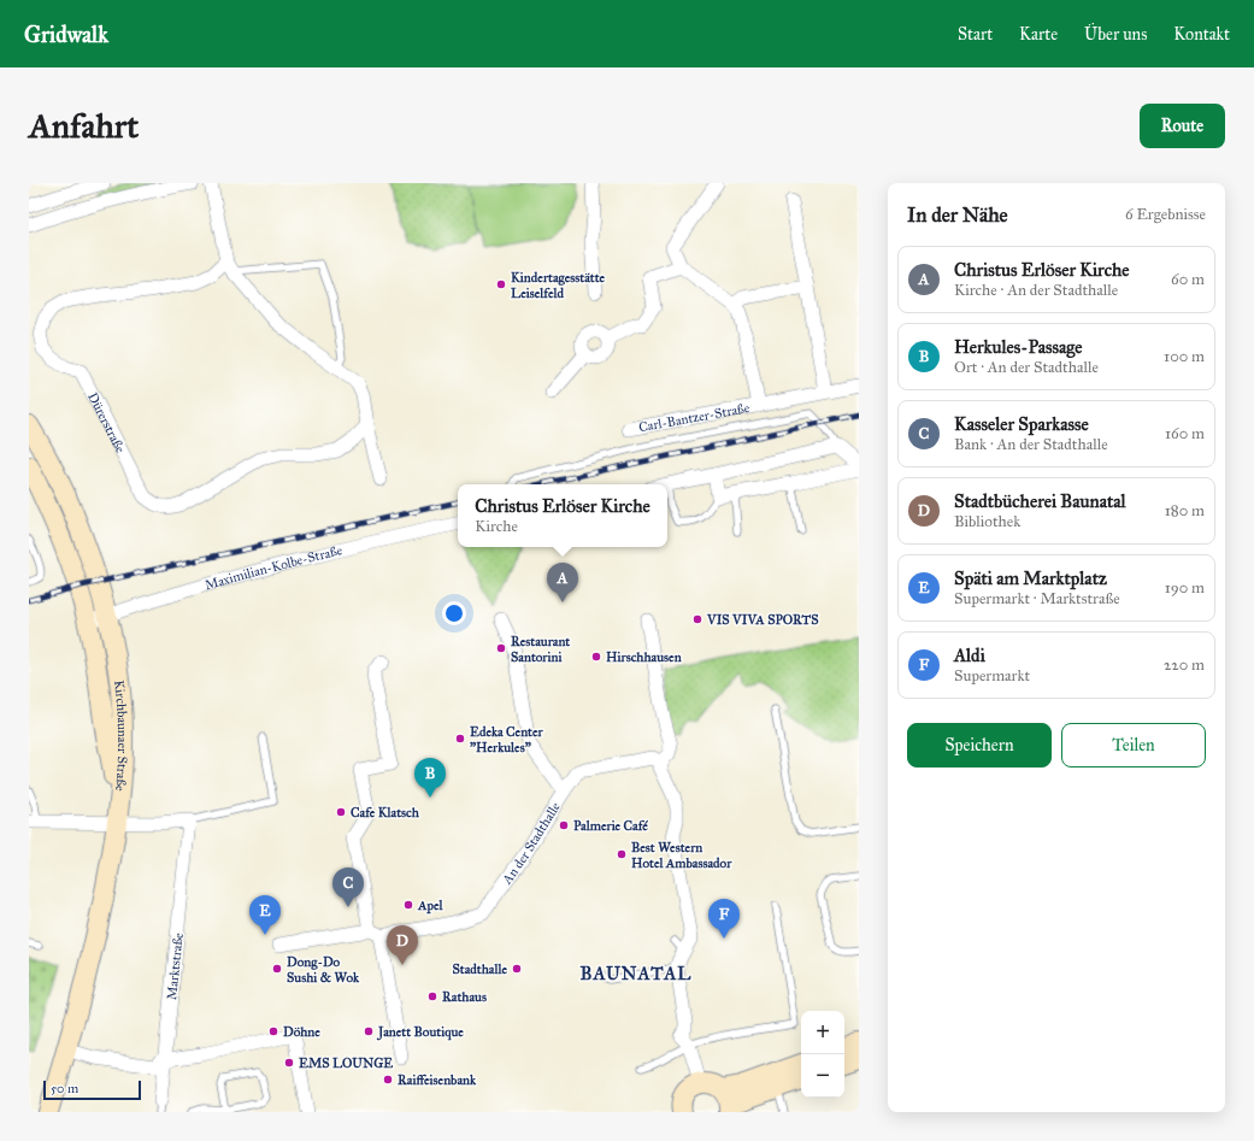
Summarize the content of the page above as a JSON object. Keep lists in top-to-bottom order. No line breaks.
{"streets":{"street":["Carl-Bantzer-Straße","Dürerstraße","Maximilian-Kolbe-Straße","Kirchbaunaer Straße","An der Stadthalle","Marktstraße"]},"crossings":[["Maximilian-Kolbe-Straße","Kirchbaunaer Straße"]],"districts":["BAUNATAL"],"places":["Kindertagesstätte Leiselfeld","VIS VIVA SPORTS","Restaurant Santorini","Hirschhausen","Edeka Center \"Herkules\"","Cafe Klatsch","Palmerie Café","Best Western Hotel Ambassador","Apel","Dong-Do Sushi & Wok","Stadthalle","Rathaus","Döhne","Janett Boutique","EMS LOUNGE","Raiffeisenbank"],"scale_bar":"50 m","page":{"header":"Gridwalk","nav":["Start","Karte","Über uns","Kontakt"],"buttons":["Route",["Speichern","Teilen"]],"title":"Anfahrt","heading":["In der Nähe","6 Ergebnisse"],"list":[{"mark":"A","name":"Christus Erlöser Kirche","note":"Kirche · An der Stadthalle","value":"60 m"},{"mark":"B","name":"Herkules-Passage","note":"Ort · An der Stadthalle","value":"100 m"},{"mark":"C","name":"Kasseler Sparkasse","note":"Bank · An der Stadthalle","value":"160 m"},{"mark":"D","name":"Stadtbücherei Baunatal","note":"Bibliothek","value":"180 m"},{"mark":"E","name":"Späti am Marktplatz","note":"Supermarkt · Marktstraße","value":"190 m"},{"mark":"F","name":"Aldi","note":"Supermarkt","value":"220 m"}],"popup":["Christus Erlöser Kirche","Kirche"],"pins":["A","B","C","E","F","D"],"map_buttons":["+","−"],"scale":"50 m"}}
